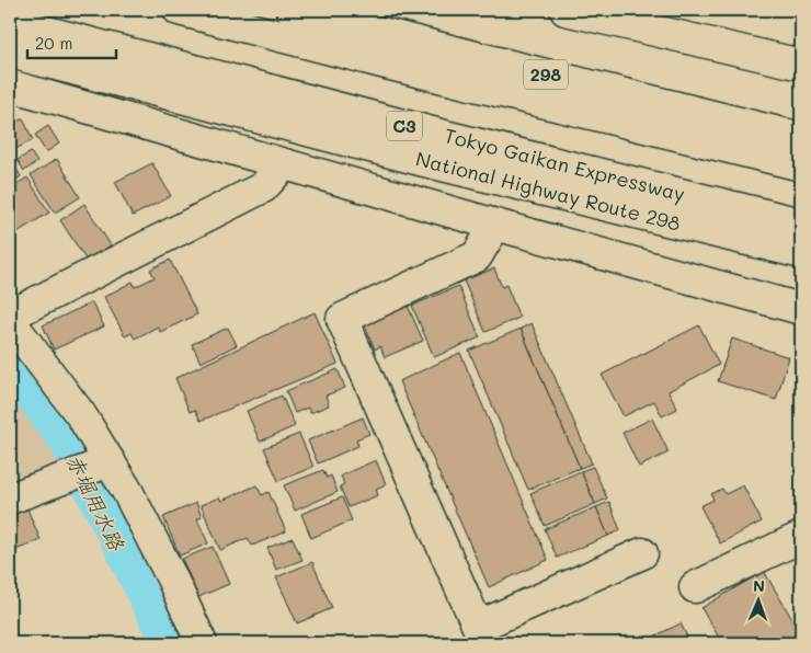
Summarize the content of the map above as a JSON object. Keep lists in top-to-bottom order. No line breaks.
{"streets":{"main road":["298","C3","Tokyo Gaikan Expressway","National Highway Route 298"]},"water":["赤堀用水路"],"scale_bar":"20 m","north":"top"}
